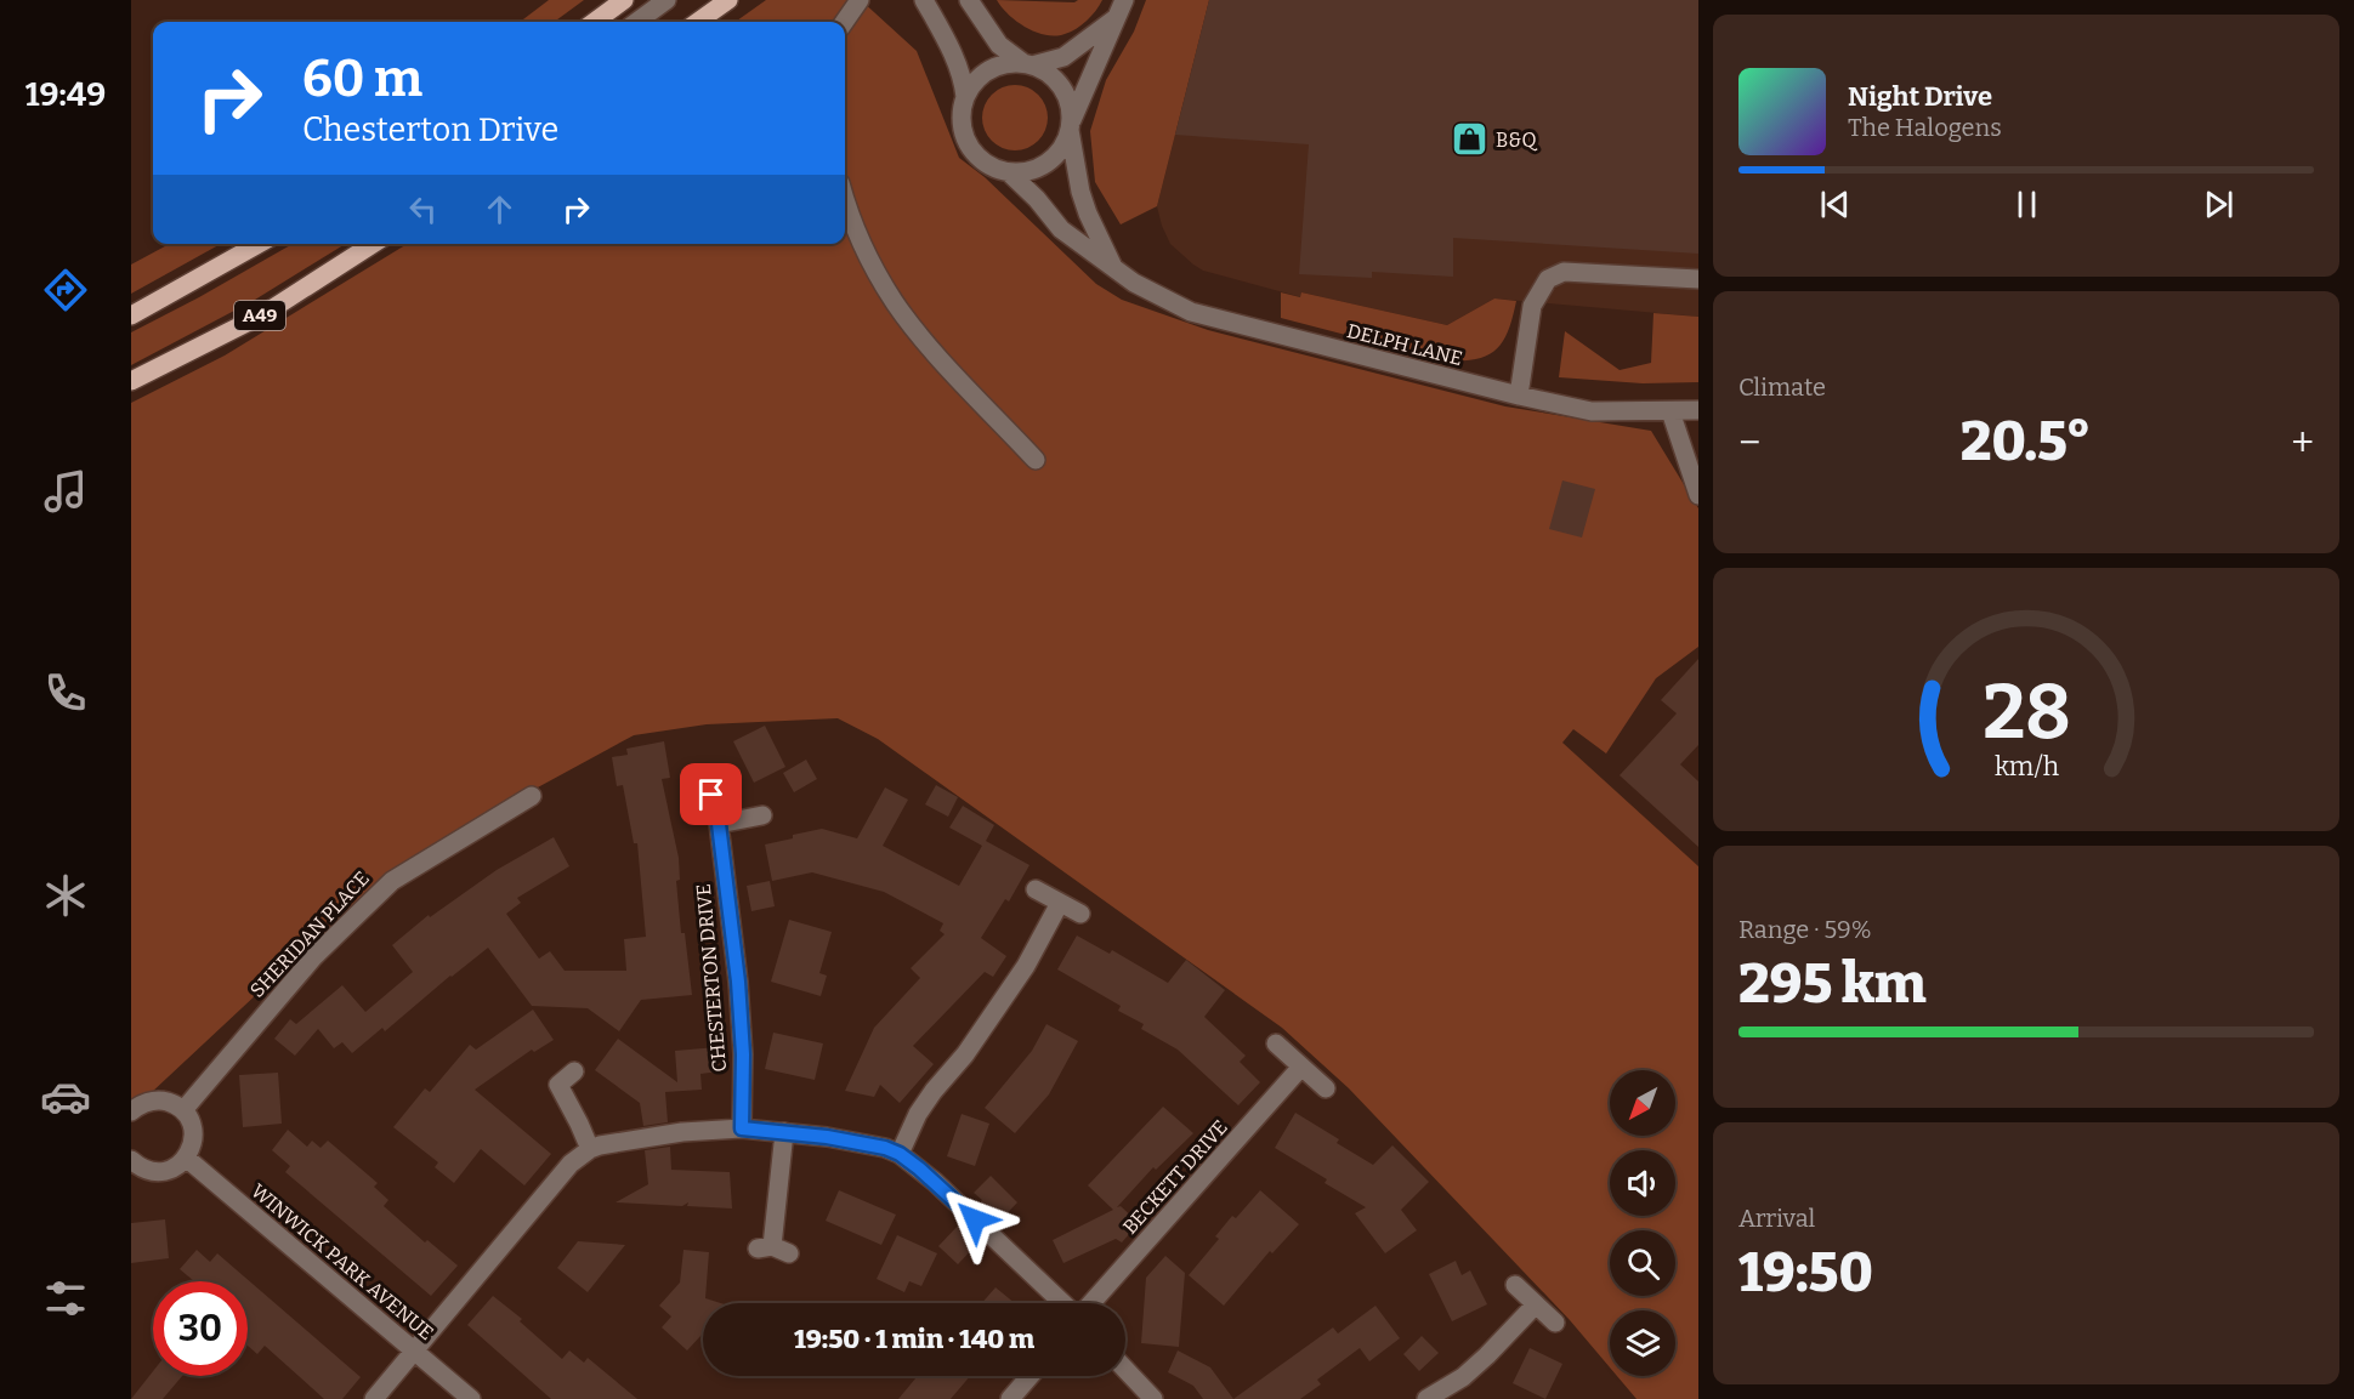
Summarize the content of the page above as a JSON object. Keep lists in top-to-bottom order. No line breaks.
{"streets":{"main road":["A49"],"street":["DELPH LANE","SHERIDAN PLACE","CHESTERTON DRIVE","BECKETT DRIVE","WINWICK PARK AVENUE"]},"places":{"shop":["B&Q"]},"north":"bottom left","page":{"tabs":"19:49","turn":["60 m","Chesterton Drive"],"song":["Night Drive","The Halogens"],"tile":["Climate",["Range · 59%","295 km"],["Arrival","19:50"]],"heat":["−","20.5°","+"],"limit":"30","trip":"19:50 · 1 min · 140 m","gauge":["28","km/h"]}}
